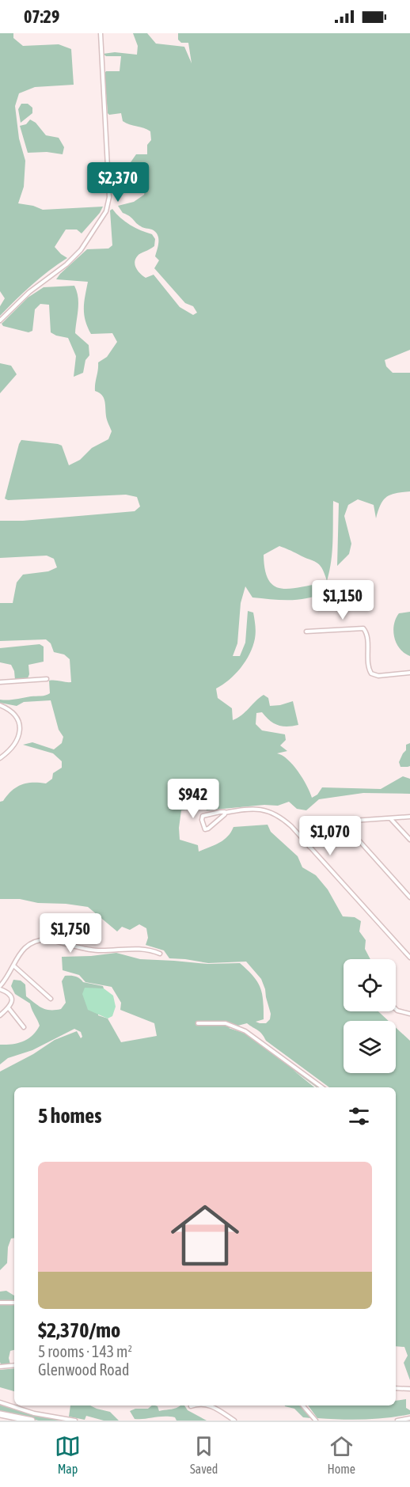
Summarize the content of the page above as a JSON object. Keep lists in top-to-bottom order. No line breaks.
{"page":{"status":"07:29","price":["$2,370","$1,150","$942","$1,070","$1,750"],"heading":"5 homes","list":[{"name":"$2,370/mo","note":"5 rooms · 143 m² · Glenwood Road"}],"tabs":["Map","Saved","Home"]}}
